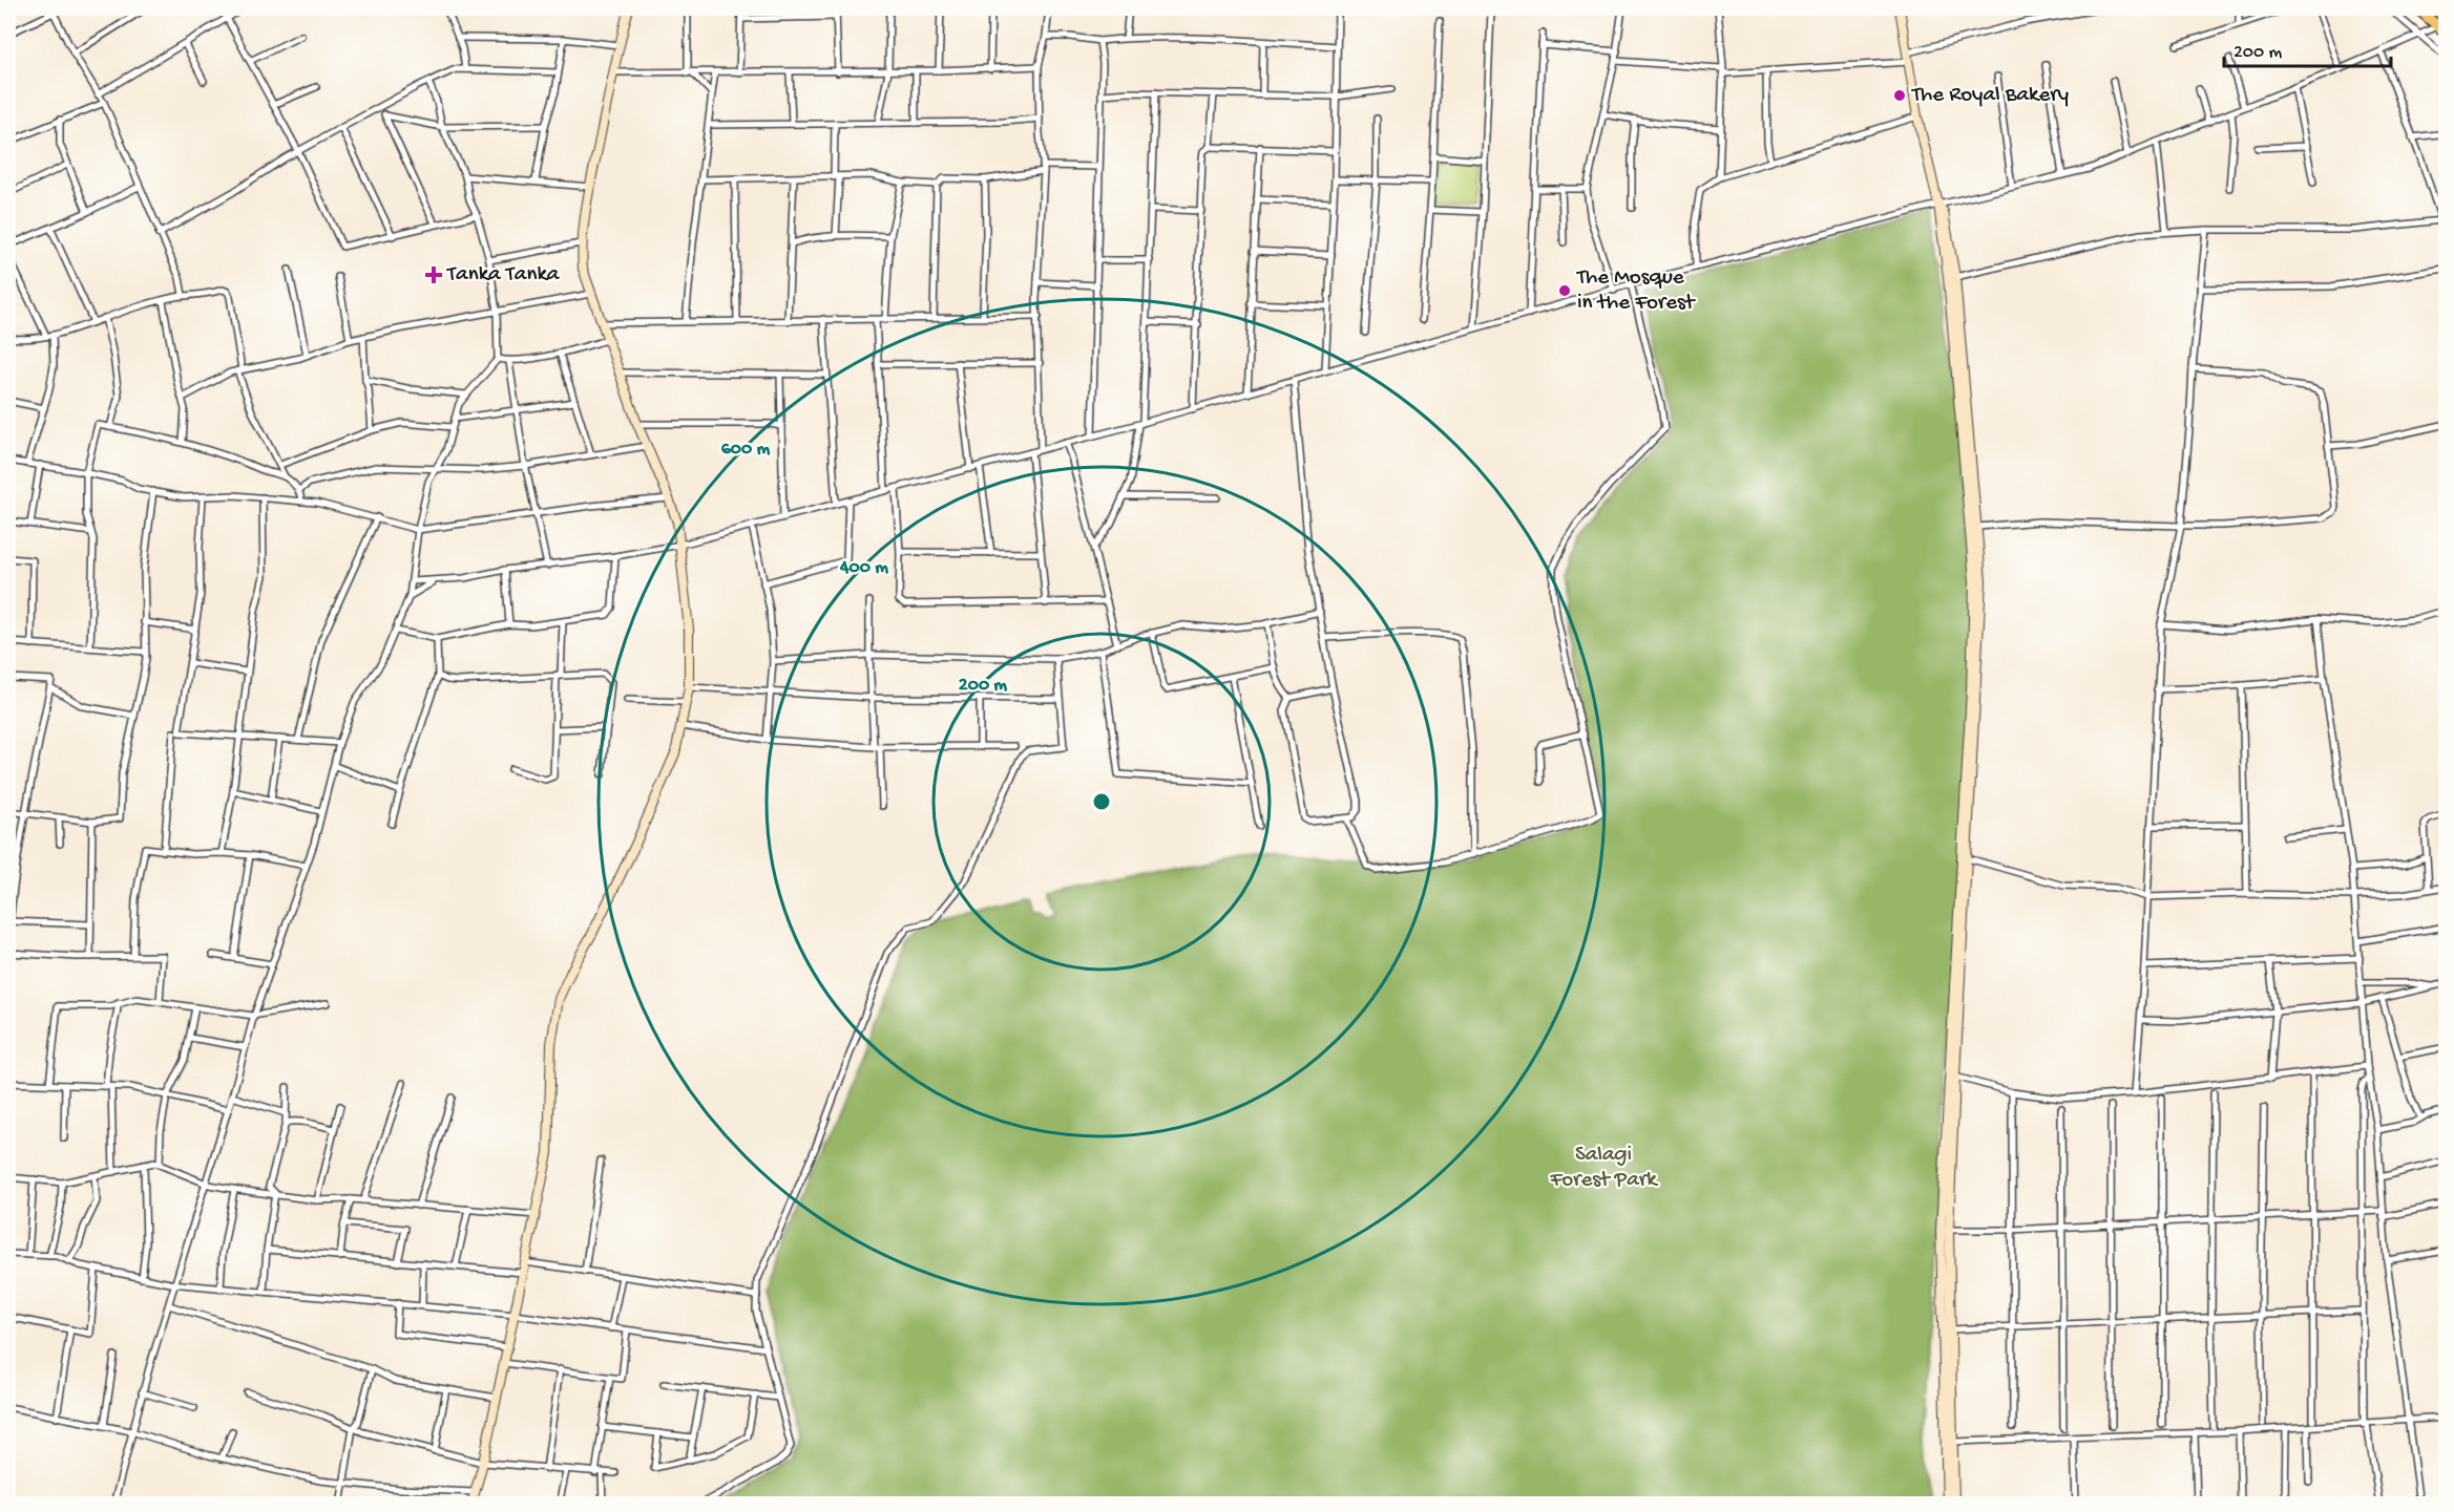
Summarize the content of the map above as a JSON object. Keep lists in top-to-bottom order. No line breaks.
{"parks":["Salagi Forest Park"],"places":{"other":["The Royal Bakery","The Mosque in the Forest"],"health":["Tanka Tanka"]},"scale_bar":"200 m","rings":["600 m","400 m","200 m"]}
